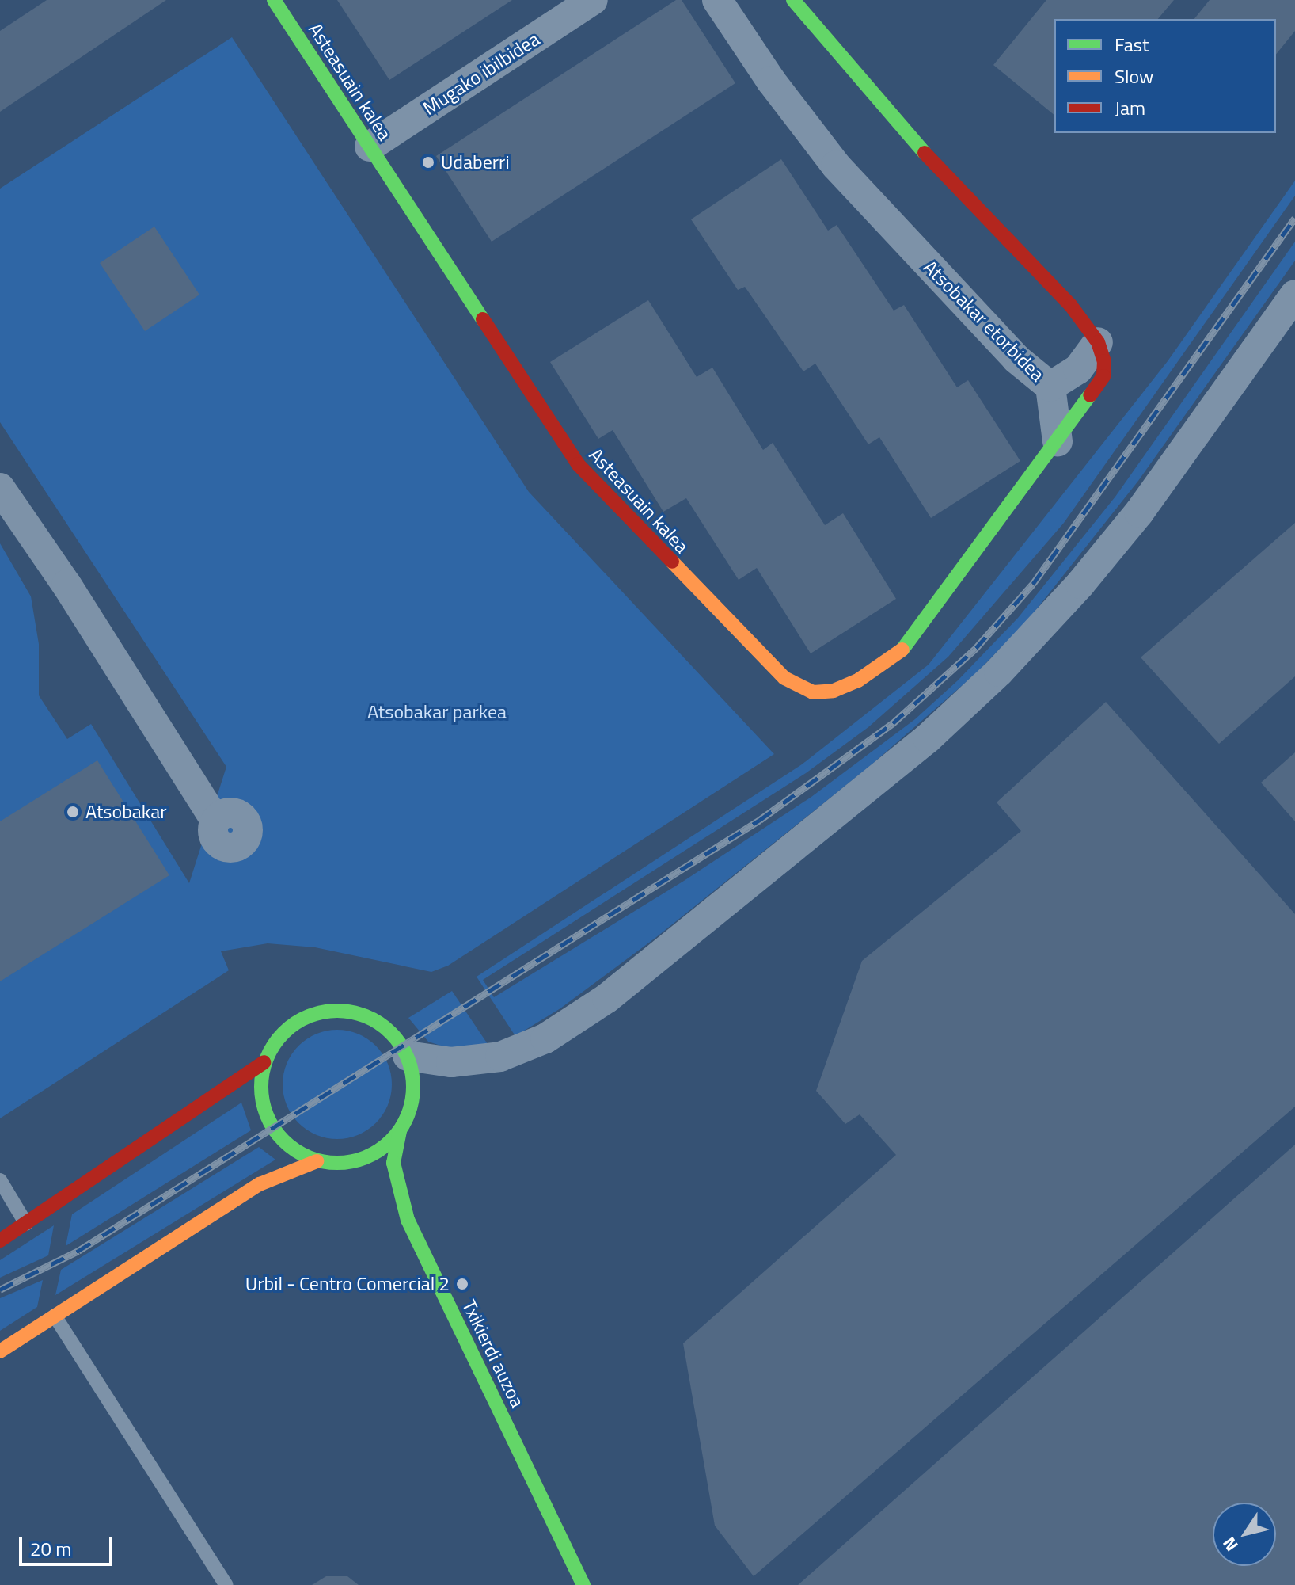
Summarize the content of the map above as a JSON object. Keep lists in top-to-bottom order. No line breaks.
{"streets":{"street":["Mugako ibilbidea","Asteasuain kalea","Atsobakar etorbidea","Txikierdi auzoa"]},"crossings":[["Mugako ibilbidea","Asteasuain kalea"],["Asteasuain kalea","Atsobakar etorbidea"]],"parks":["Atsobakar parkea"],"places":["Udaberri","Atsobakar","Urbil - Centro Comercial 2"],"legend":["Fast","Slow","Jam"],"scale_bar":"20 m","north":"bottom left"}
